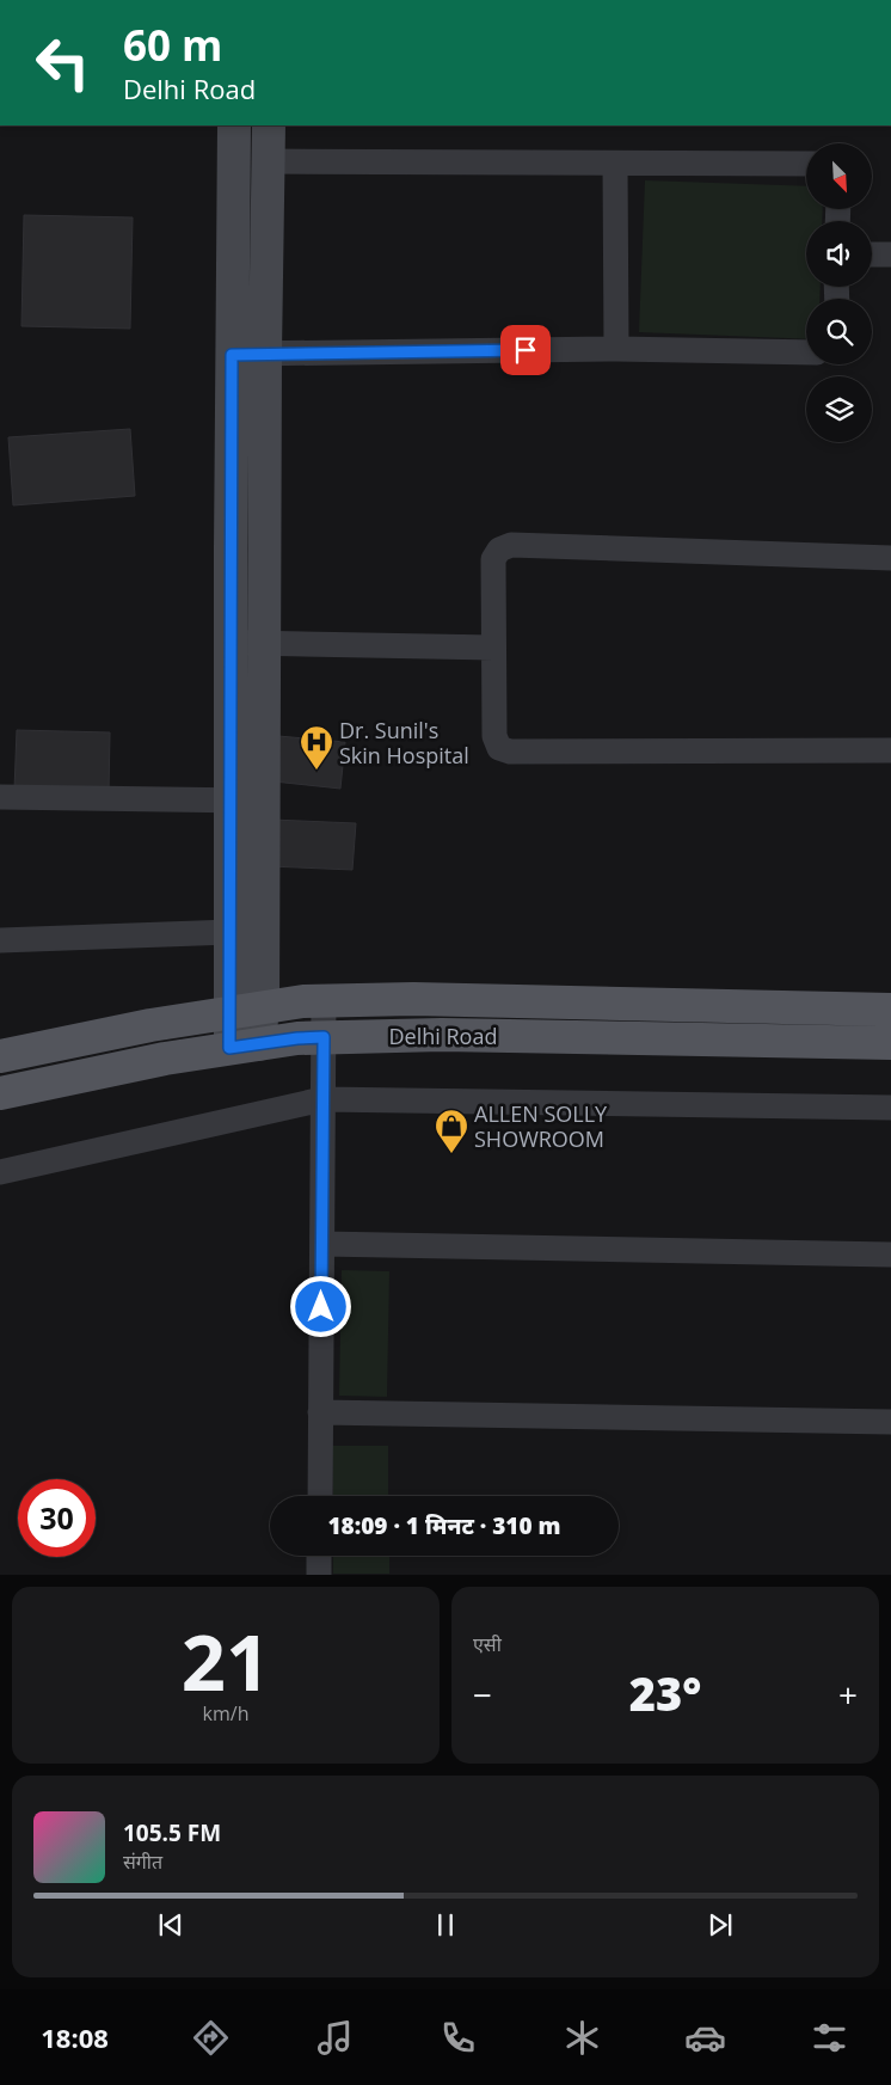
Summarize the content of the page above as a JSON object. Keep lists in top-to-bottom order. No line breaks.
{"streets":{"main road":["Delhi Road"]},"places":{"hospital":["Dr. Sunil's Skin Hospital"],"shop":["ALLEN SOLLY SHOWROOM"]},"north":"bottom right","page":{"turn":["60 m","Delhi Road"],"limit":"30","trip":"18:09 · 1 मिनट · 310 m","tile":[["21","km/h"],"एसी"],"heat":["−","23°","+"],"song":["105.5 FM","संगीत"],"tabs":"18:08"}}
